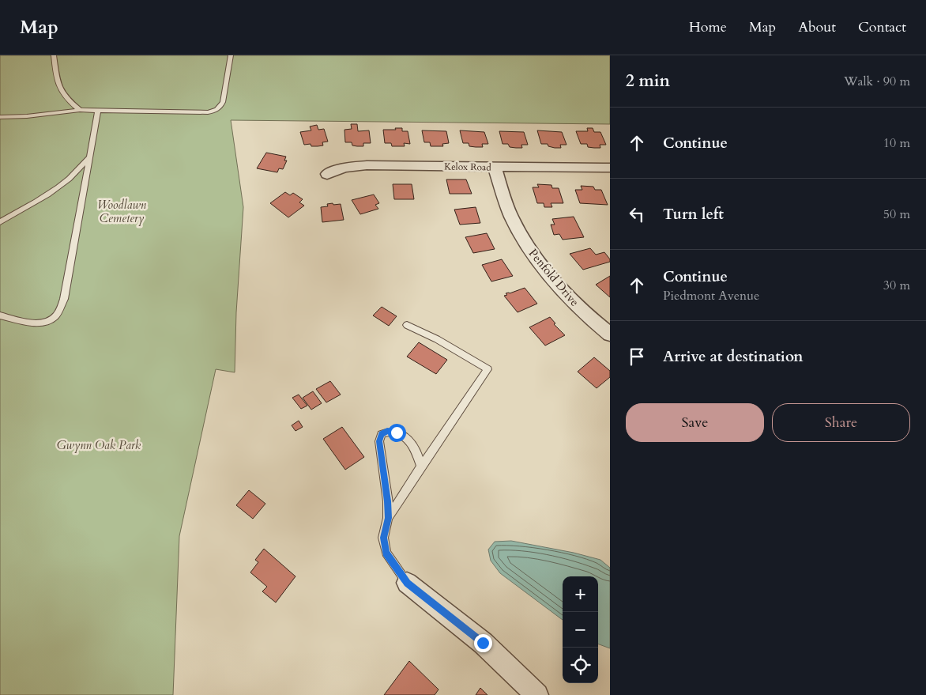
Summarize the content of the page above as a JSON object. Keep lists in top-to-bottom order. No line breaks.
{"streets":{"street":["Kelox Road","Penfold Drive"]},"crossings":[["Kelox Road","Penfold Drive"]],"parks":["Woodlawn Cemetery","Gwynn Oak Park"],"page":{"header":"Map","nav":["Home","Map","About","Contact"],"heading":["2 min","Walk · 90 m"],"list":[["Continue","10 m"],["Turn left","50 m"],["Continue","Piedmont Avenue","30 m"],"Arrive at destination"],"buttons":["Save","Share"],"map_buttons":["+","−"]}}
